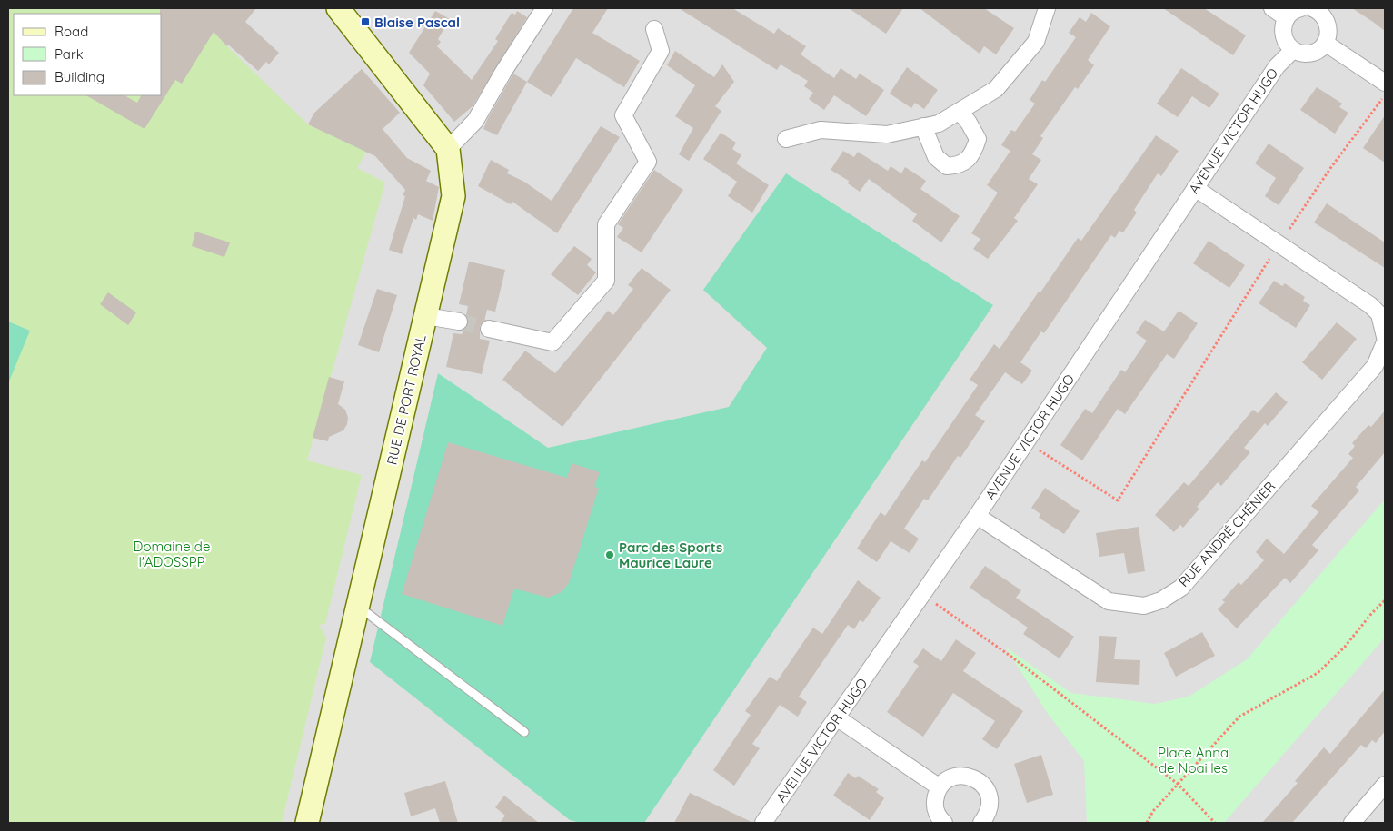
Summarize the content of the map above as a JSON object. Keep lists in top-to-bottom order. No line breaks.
{"streets":{"street":["AVENUE VICTOR HUGO","RUE DE PORT ROYAL","RUE ANDRÉ CHÉNIER"]},"crossings":[["AVENUE VICTOR HUGO","RUE ANDRÉ CHÉNIER"]],"parks":["Domaine de l'ADOSSPP","Place Anna de Noailles"],"places":{"transit":["Blaise Pascal"],"other":["Parc des Sports Maurice Laure"]},"legend":["Road","Park","Building"]}
